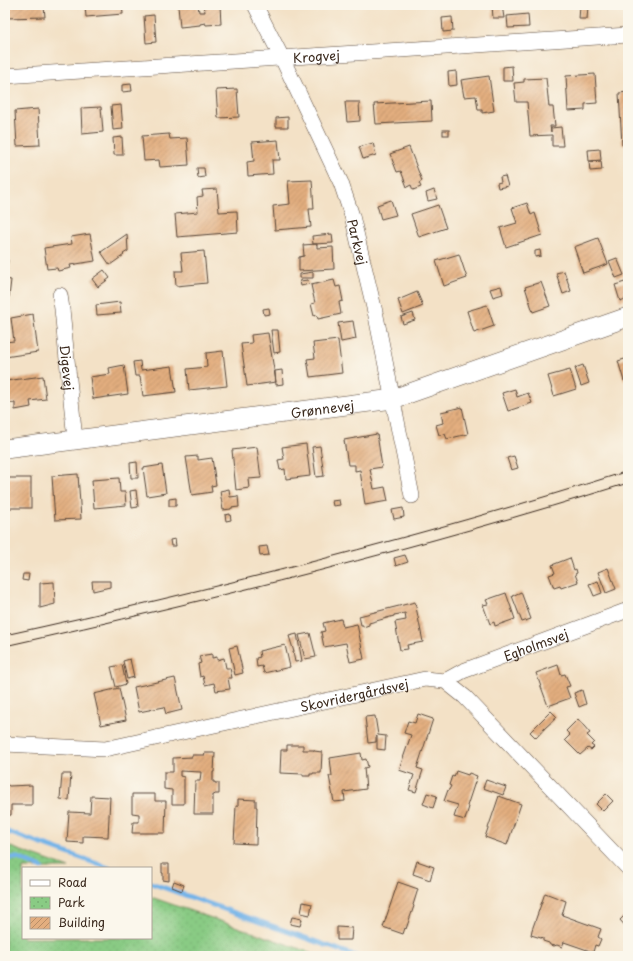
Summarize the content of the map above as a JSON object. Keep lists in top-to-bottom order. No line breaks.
{"streets":{"street":["Krogvej","Parkvej","Digevej","Grønnevej","Egholmsvej","Skovridergårdsvej"]},"crossings":[["Krogvej","Parkvej"],["Parkvej","Grønnevej"],["Digevej","Grønnevej"],["Egholmsvej","Skovridergårdsvej"]],"legend":["Road","Park","Building"]}
